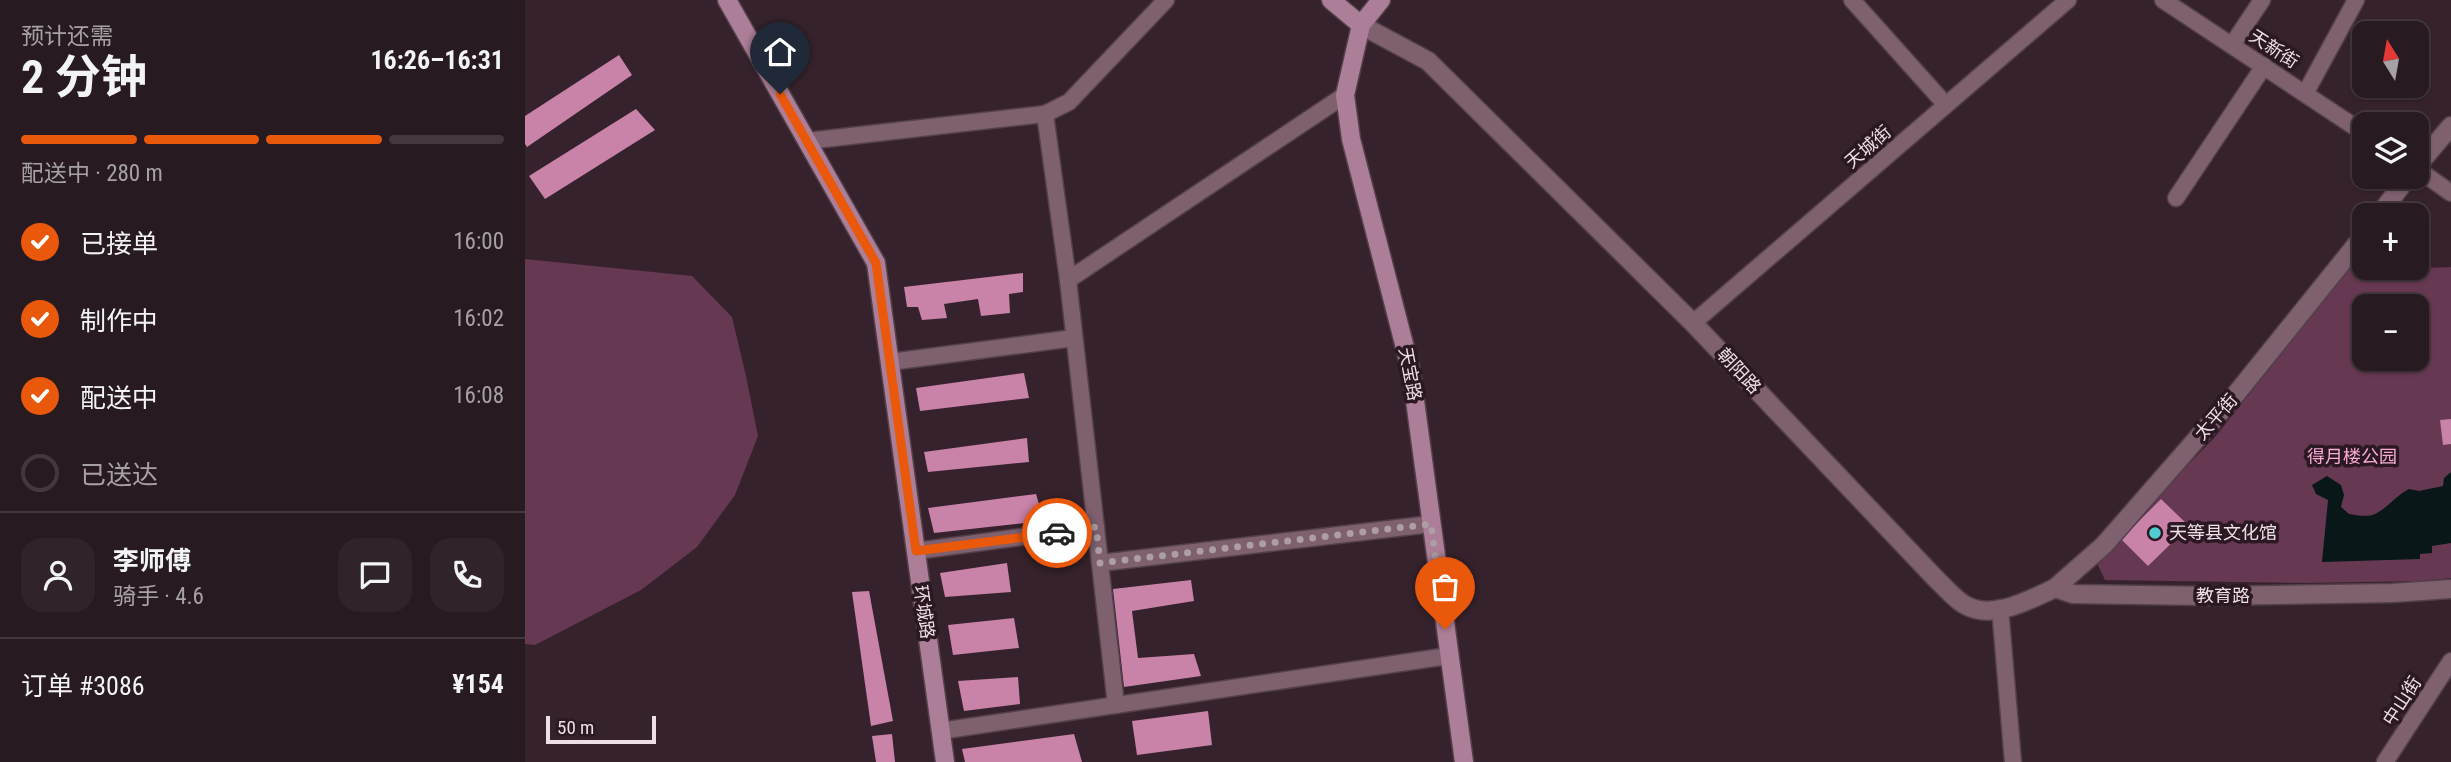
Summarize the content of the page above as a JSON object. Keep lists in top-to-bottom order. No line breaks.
{"streets":{"main road":["天宝路","环城路"],"street":["天新街","天城街","朝阳路","太平街","教育路","中山街"]},"crossings":[["天城街","朝阳路"],["朝阳路","天宝路"],["太平街","教育路"]],"parks":["得月楼公园"],"places":["天等县文化馆"],"scale_bar":"50 m","north":"top","page":{"heading":["2 分钟","预计还需","16:26–16:31"],"panel":["李师傅","骑手 · 4.6","订单 #3086","¥154"],"map_buttons":["+","−"],"bar":"配送中 · 280 m","list":[["已接单","16:00"],["制作中","16:02"],["配送中","16:08"],"已送达"],"scale":"50 m"}}
